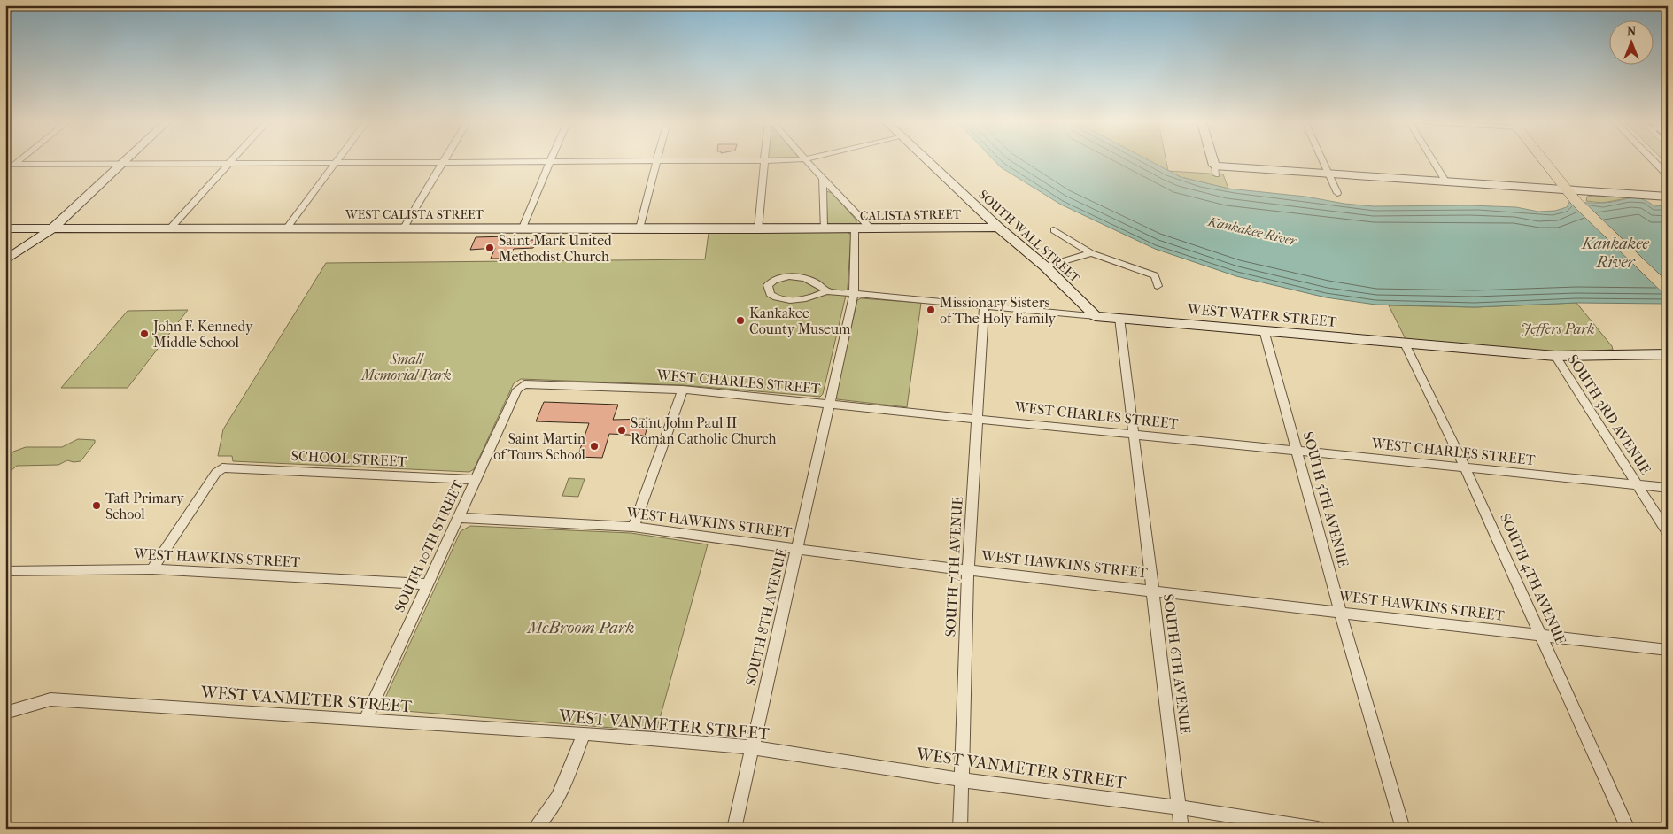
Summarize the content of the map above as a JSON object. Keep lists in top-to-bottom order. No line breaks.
{"streets":{"street":["WEST CALISTA STREET","CALISTA STREET","SOUTH WALL STREET","WEST WATER STREET","WEST CHARLES STREET","SOUTH 3RD AVENUE","SCHOOL STREET","SOUTH 5TH AVENUE","WEST HAWKINS STREET","SOUTH 10TH STREET","SOUTH 7TH AVENUE","SOUTH 4TH AVENUE","SOUTH 8TH AVENUE","SOUTH 6TH AVENUE","WEST VANMETER STREET"]},"crossings":[["WEST CALISTA STREET","CALISTA STREET"],["CALISTA STREET","SOUTH WALL STREET"],["CALISTA STREET","SOUTH 8TH AVENUE"],["SOUTH WALL STREET","WEST WATER STREET"],["WEST WATER STREET","SOUTH 3RD AVENUE"],["WEST WATER STREET","SOUTH 5TH AVENUE"],["WEST WATER STREET","SOUTH 7TH AVENUE"],["WEST WATER STREET","SOUTH 4TH AVENUE"],["WEST WATER STREET","SOUTH 8TH AVENUE"],["WEST WATER STREET","SOUTH 6TH AVENUE"],["WEST CHARLES STREET","SOUTH 3RD AVENUE"],["WEST CHARLES STREET","SOUTH 5TH AVENUE"],["WEST CHARLES STREET","SOUTH 10TH STREET"],["WEST CHARLES STREET","SOUTH 7TH AVENUE"],["WEST CHARLES STREET","SOUTH 4TH AVENUE"],["WEST CHARLES STREET","SOUTH 8TH AVENUE"],["WEST CHARLES STREET","SOUTH 6TH AVENUE"],["SCHOOL STREET","WEST HAWKINS STREET"],["SCHOOL STREET","SOUTH 10TH STREET"],["SOUTH 5TH AVENUE","WEST HAWKINS STREET"],["WEST HAWKINS STREET","SOUTH 10TH STREET"],["WEST HAWKINS STREET","SOUTH 7TH AVENUE"],["WEST HAWKINS STREET","SOUTH 4TH AVENUE"],["WEST HAWKINS STREET","SOUTH 8TH AVENUE"],["WEST HAWKINS STREET","SOUTH 6TH AVENUE"],["SOUTH 10TH STREET","WEST VANMETER STREET"],["SOUTH 7TH AVENUE","WEST VANMETER STREET"],["SOUTH 8TH AVENUE","WEST VANMETER STREET"],["SOUTH 6TH AVENUE","WEST VANMETER STREET"]],"water":["Kankakee River"],"parks":["Jeffers Park","Small Memorial Park","McBroom Park"],"places":["Saint Mark United Methodist Church","Missionary Sisters of The Holy Family","Kankakee County Museum","John F. Kennedy Middle School","Saint John Paul II Roman Catholic Church","Saint Martin of Tours School","Taft Primary School"],"north":"top"}
